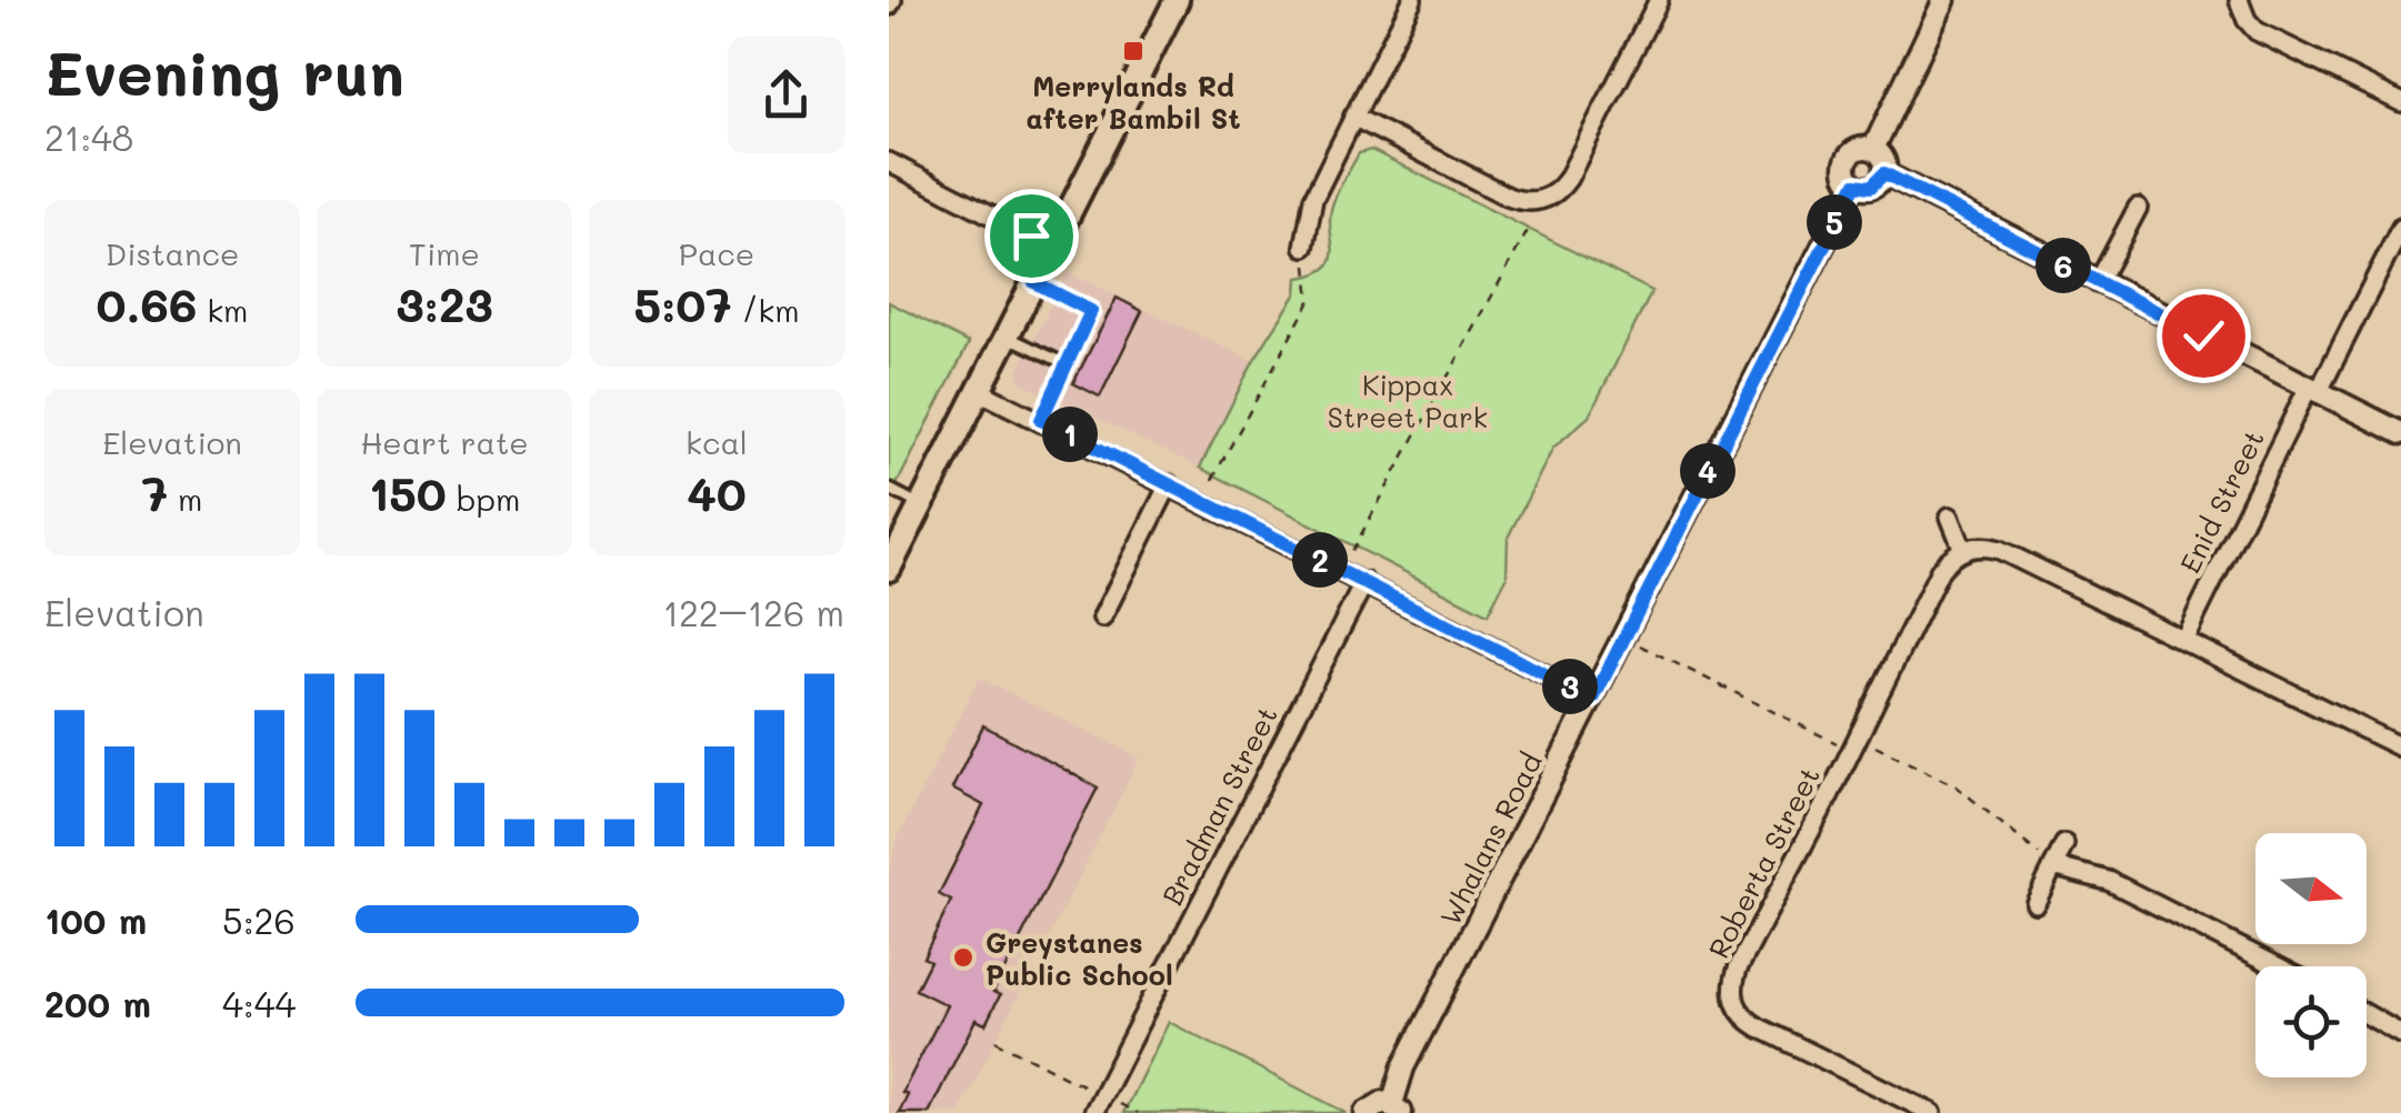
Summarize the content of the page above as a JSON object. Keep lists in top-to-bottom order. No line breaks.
{"streets":{"street":["Enid Street","Bradman Street","Whalans Road","Roberta Street"]},"parks":["Kippax Street Park"],"places":{"transit":["Merrylands Rd after Bambil St"],"other":["Greystanes Public School"]},"north":"right","page":{"heading":["Evening run","21:48"],"stats":[["Distance","0.66 km"],["Time","3:23"],["Pace","5:07 /km"],["Elevation","7 m"],["Heart rate","150 bpm"],["kcal","40"]],"pins":["5","6","1","4","2","3"],"chart":["Elevation","122–126 m"],"list":[{"name":"100 m","note":"5:26"},{"name":"200 m","note":"4:44"}]}}
